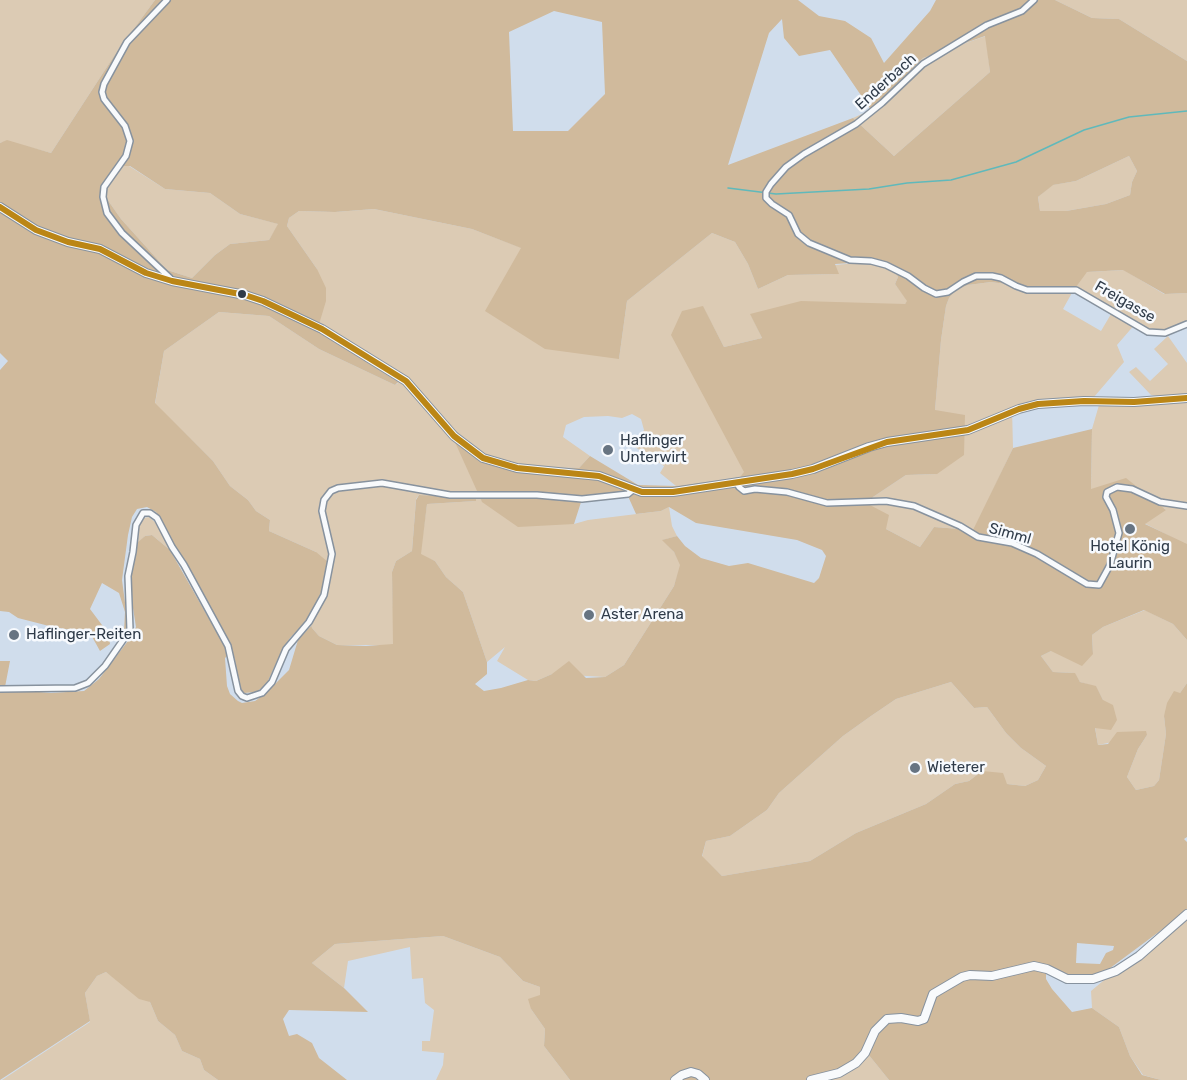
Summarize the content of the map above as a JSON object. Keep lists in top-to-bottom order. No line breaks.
{"streets":{"street":["Enderbach","Freigasse","Simml"]},"crossings":[["Enderbach","Freigasse"]],"places":["Haflinger Unterwirt","Hotel König Laurin","Aster Arena","Haflinger-Reiten","Wieterer"]}
